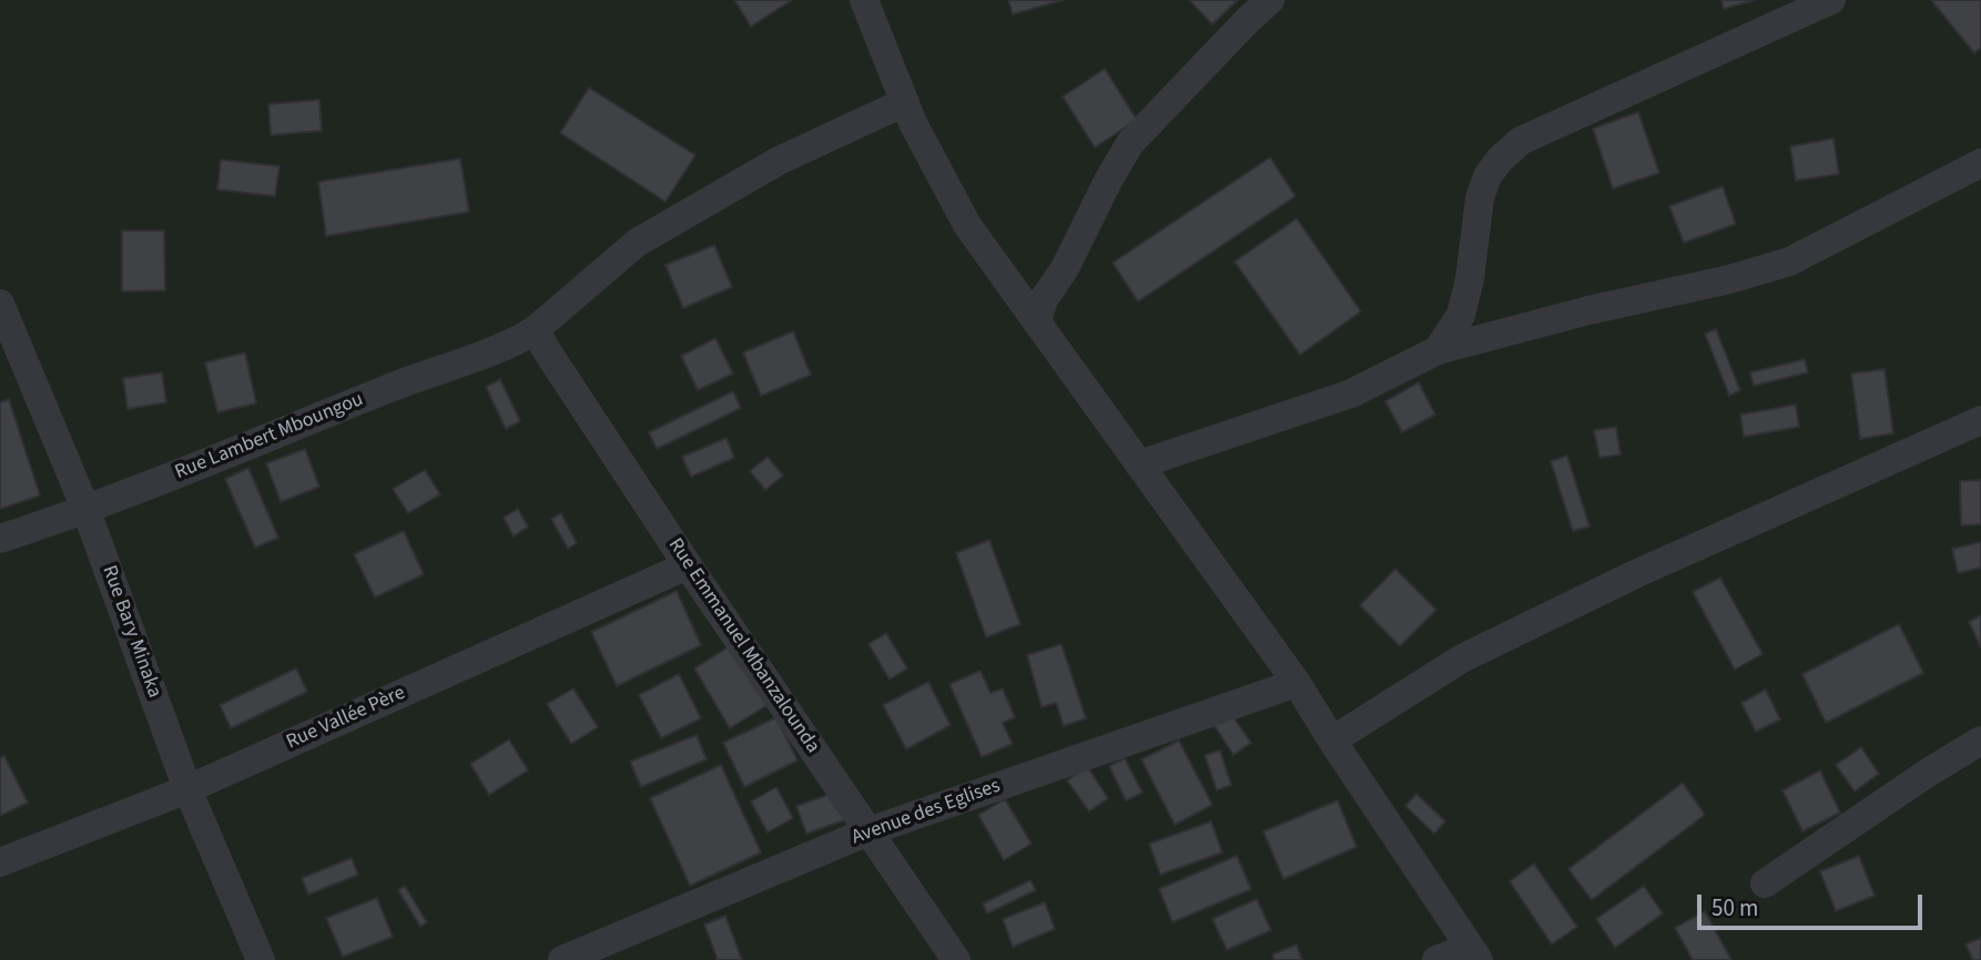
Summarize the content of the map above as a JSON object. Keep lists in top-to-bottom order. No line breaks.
{"streets":{"street":["Rue Lambert Mboungou","Rue Bary Minaka","Rue Emmanuel Mbanzalounda","Rue Vallée Père","Avenue des Eglises"]},"crossings":[["Rue Lambert Mboungou","Rue Bary Minaka"],["Rue Lambert Mboungou","Rue Emmanuel Mbanzalounda"],["Rue Bary Minaka","Rue Vallée Père"],["Rue Emmanuel Mbanzalounda","Rue Vallée Père"],["Rue Emmanuel Mbanzalounda","Avenue des Eglises"]],"scale_bar":"50 m"}
